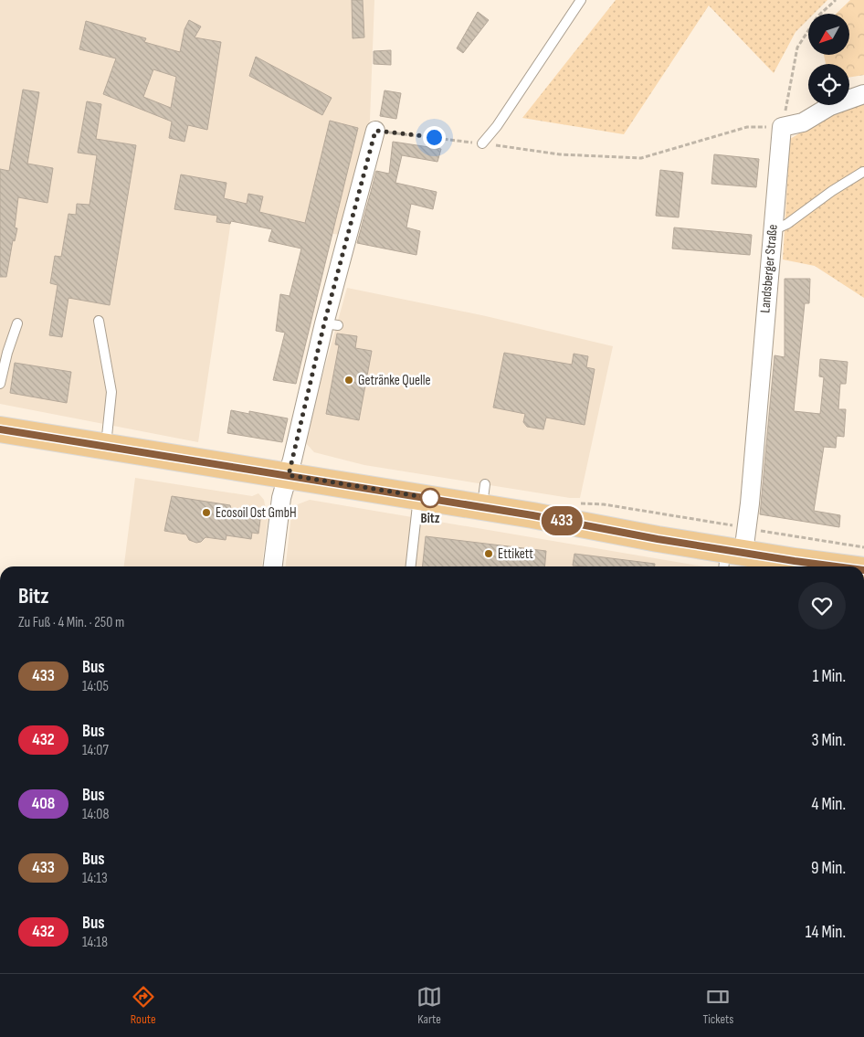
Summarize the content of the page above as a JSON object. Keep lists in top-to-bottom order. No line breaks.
{"streets":{"street":["Landsberger Straße"]},"places":["Getränke Quelle","Bitz","Ecosoil Ost GmbH","Ettikett"],"lines":["bus line 433"],"north":"bottom left","page":{"on_map":"433","heading":["Bitz","Zu Fuß · 4 Min. · 250 m"],"list":[{"mark":"433","name":"Bus","note":"14:05","value":"1 Min."},{"mark":"432","name":"Bus","note":"14:07","value":"3 Min."},{"mark":"408","name":"Bus","note":"14:08","value":"4 Min."},{"mark":"433","name":"Bus","note":"14:13","value":"9 Min."},{"mark":"432","name":"Bus","note":"14:18","value":"14 Min."}],"tabs":["Route","Karte","Tickets"]}}
